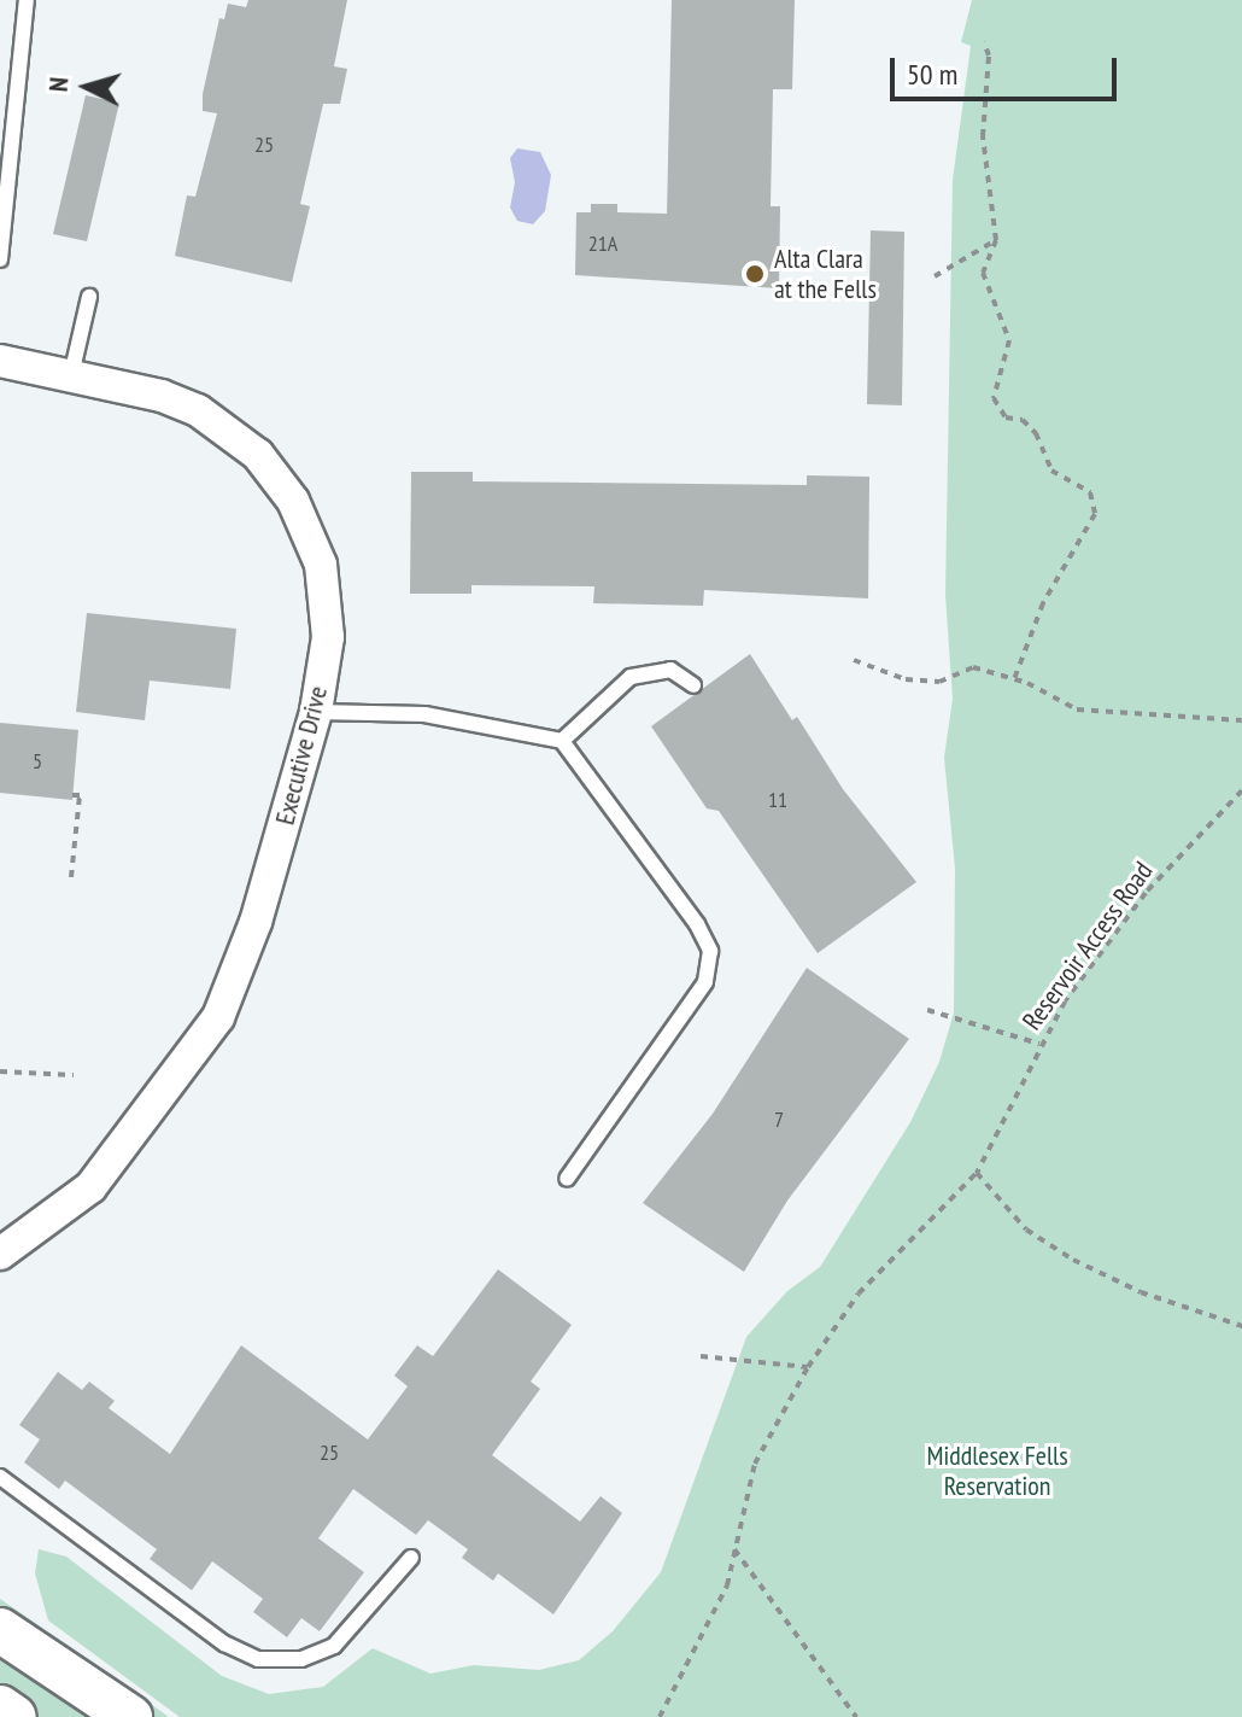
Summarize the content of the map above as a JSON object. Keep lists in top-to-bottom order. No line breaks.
{"streets":{"street":["Executive Drive"],"path":["Reservoir Access Road"]},"parks":["Middlesex Fells Reservation"],"places":["Alta Clara at the Fells"],"house_numbers":["25","21A","5","11","7","25"],"scale_bar":"50 m","north":"left"}
